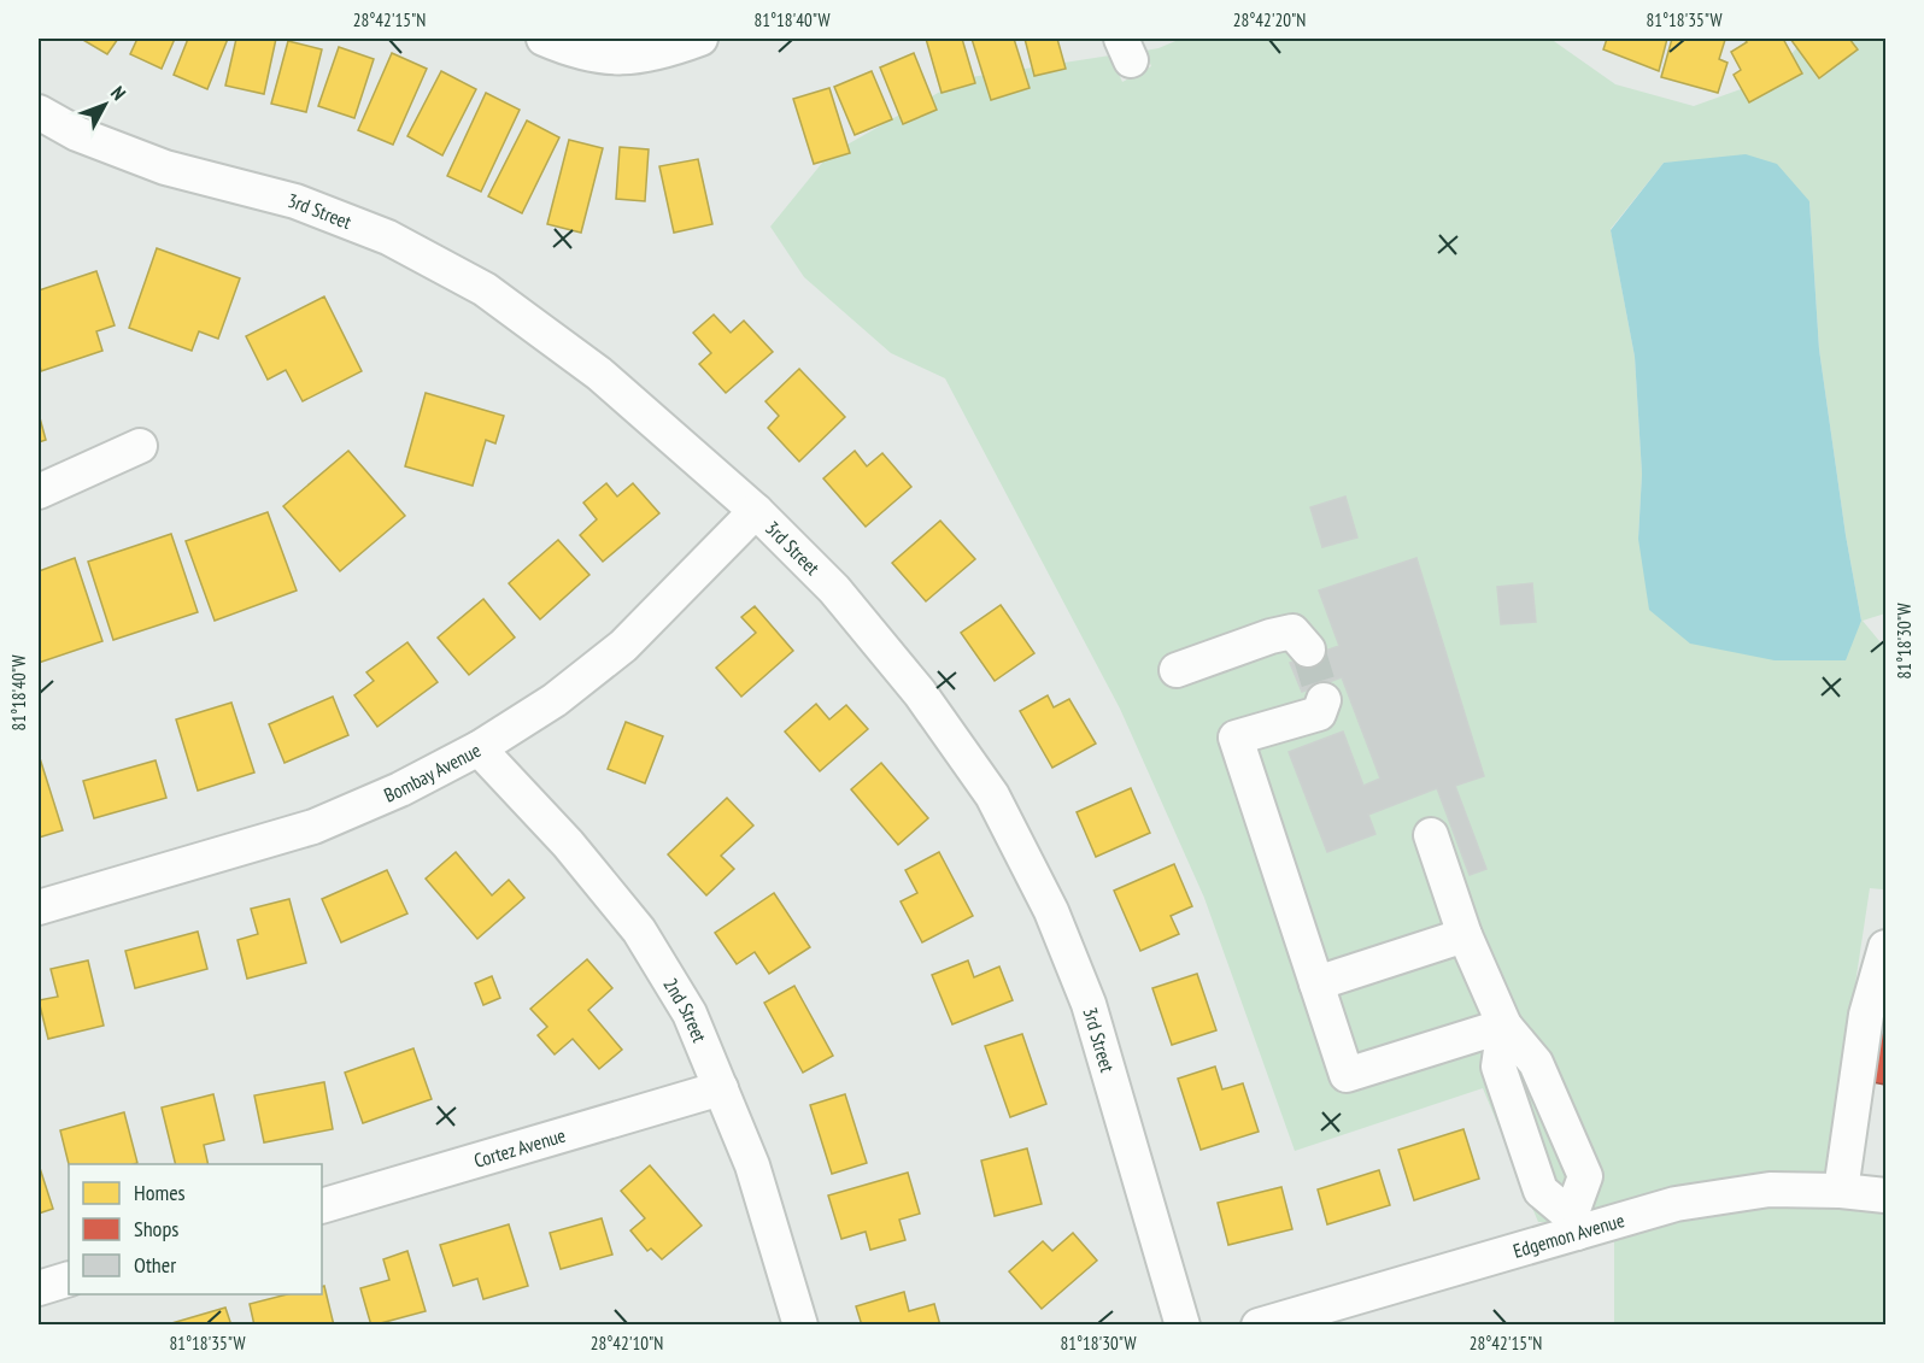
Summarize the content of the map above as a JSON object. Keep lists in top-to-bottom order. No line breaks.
{"streets":{"street":["3rd Street","Bombay Avenue","2nd Street","Cortez Avenue","Edgemon Avenue"]},"crossings":[["3rd Street","Bombay Avenue"],["Bombay Avenue","2nd Street"],["2nd Street","Cortez Avenue"]],"legend":["Homes","Shops","Other"],"north":"top right","coordinates":["28°42'15\"N","81°18'40\"W","28°42'20\"N","81°18'35\"W","81°18'30\"W","28°42'10\"N"]}
